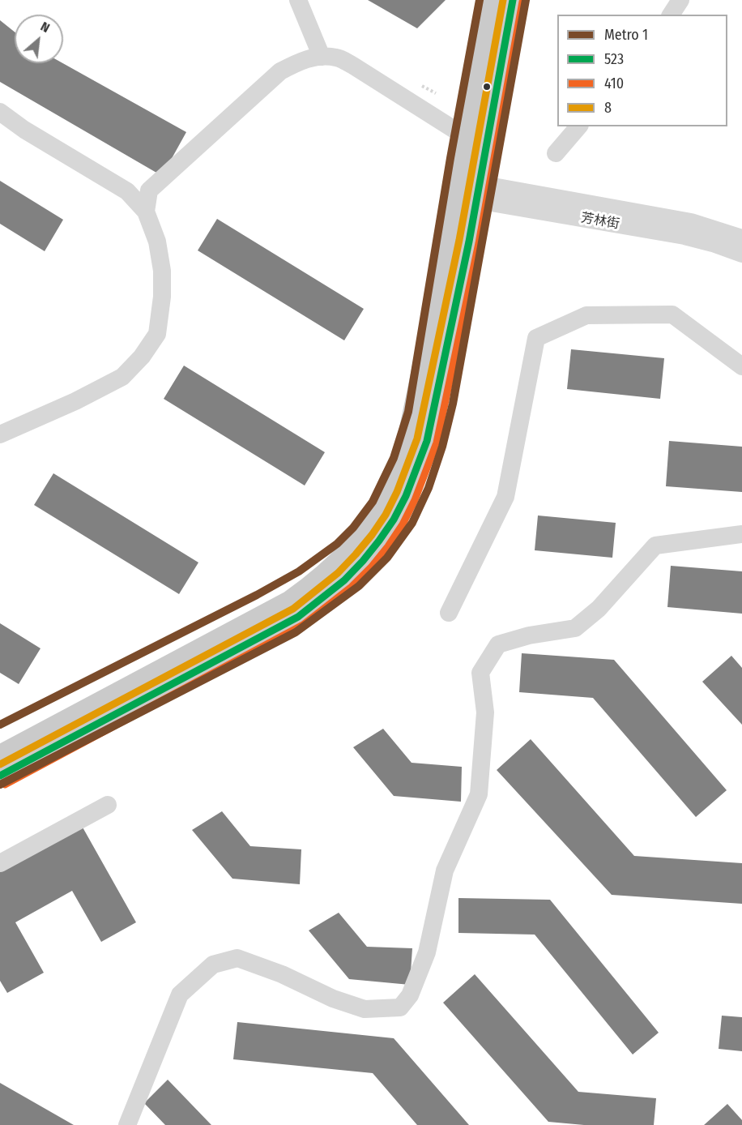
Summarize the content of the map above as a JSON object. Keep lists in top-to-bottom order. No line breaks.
{"streets":{"street":["芳林街"]},"lines":["metro line 1","transit line 523","transit line 8","transit line 410"],"legend":["Metro 1","523","410","8"],"north":"top right"}
